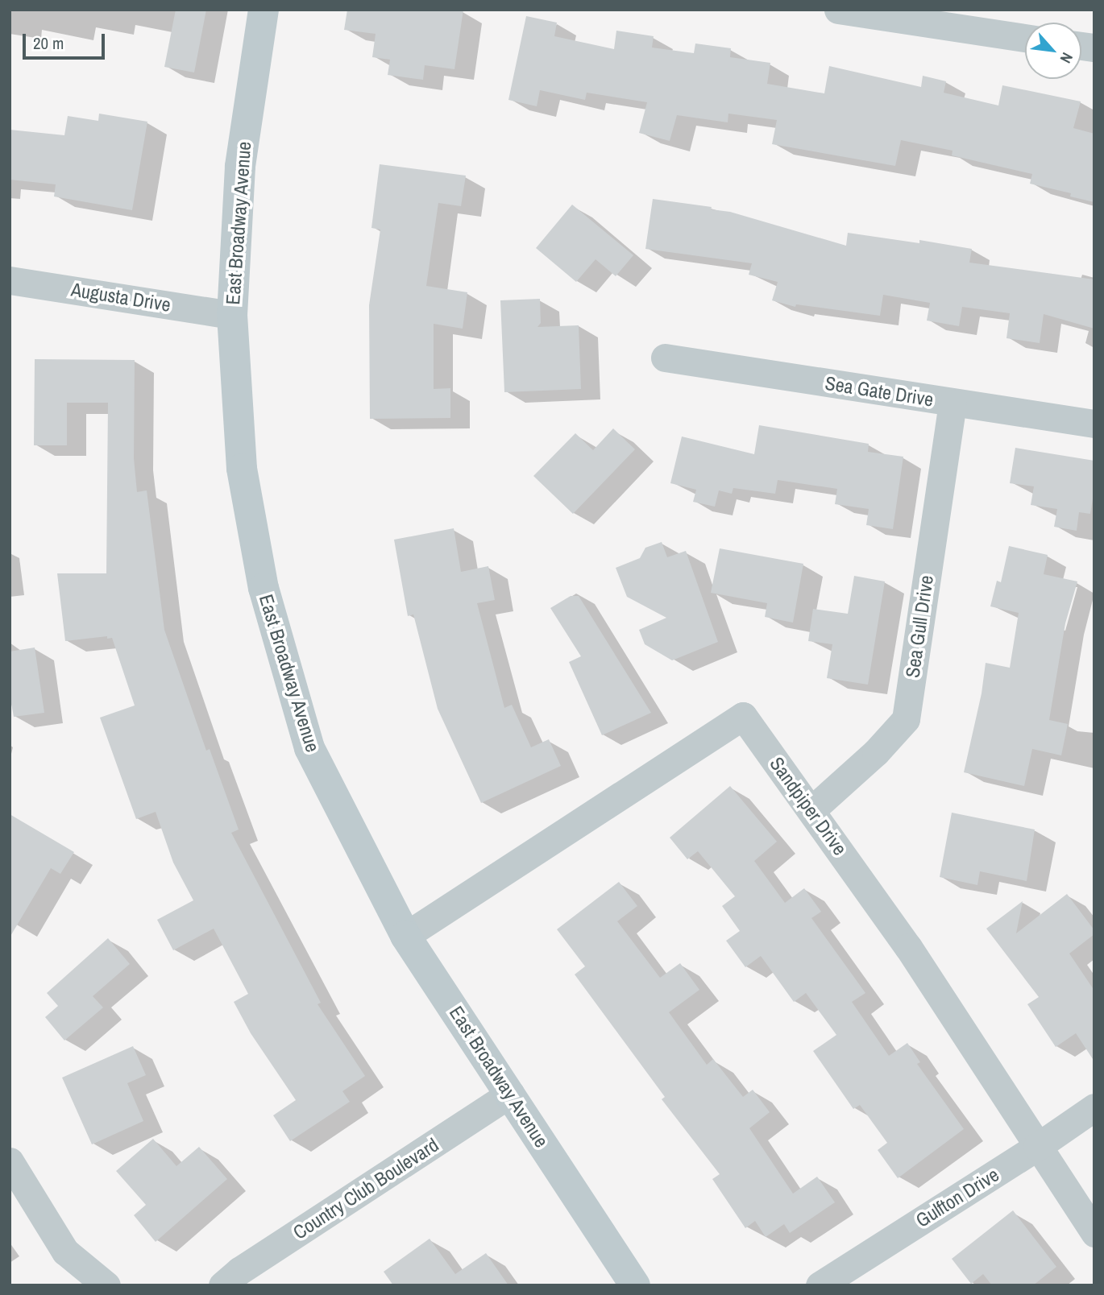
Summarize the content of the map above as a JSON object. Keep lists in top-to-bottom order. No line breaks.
{"streets":{"street":["East Broadway Avenue","Augusta Drive","Sea Gate Drive","Sea Gull Drive","Sandpiper Drive","Country Club Boulevard","Gulfton Drive"]},"crossings":[["East Broadway Avenue","Augusta Drive"],["East Broadway Avenue","Sandpiper Drive"],["East Broadway Avenue","Country Club Boulevard"],["Sea Gate Drive","Sea Gull Drive"],["Sea Gull Drive","Sandpiper Drive"],["Sandpiper Drive","Gulfton Drive"]],"scale_bar":"20 m","north":"bottom right"}
